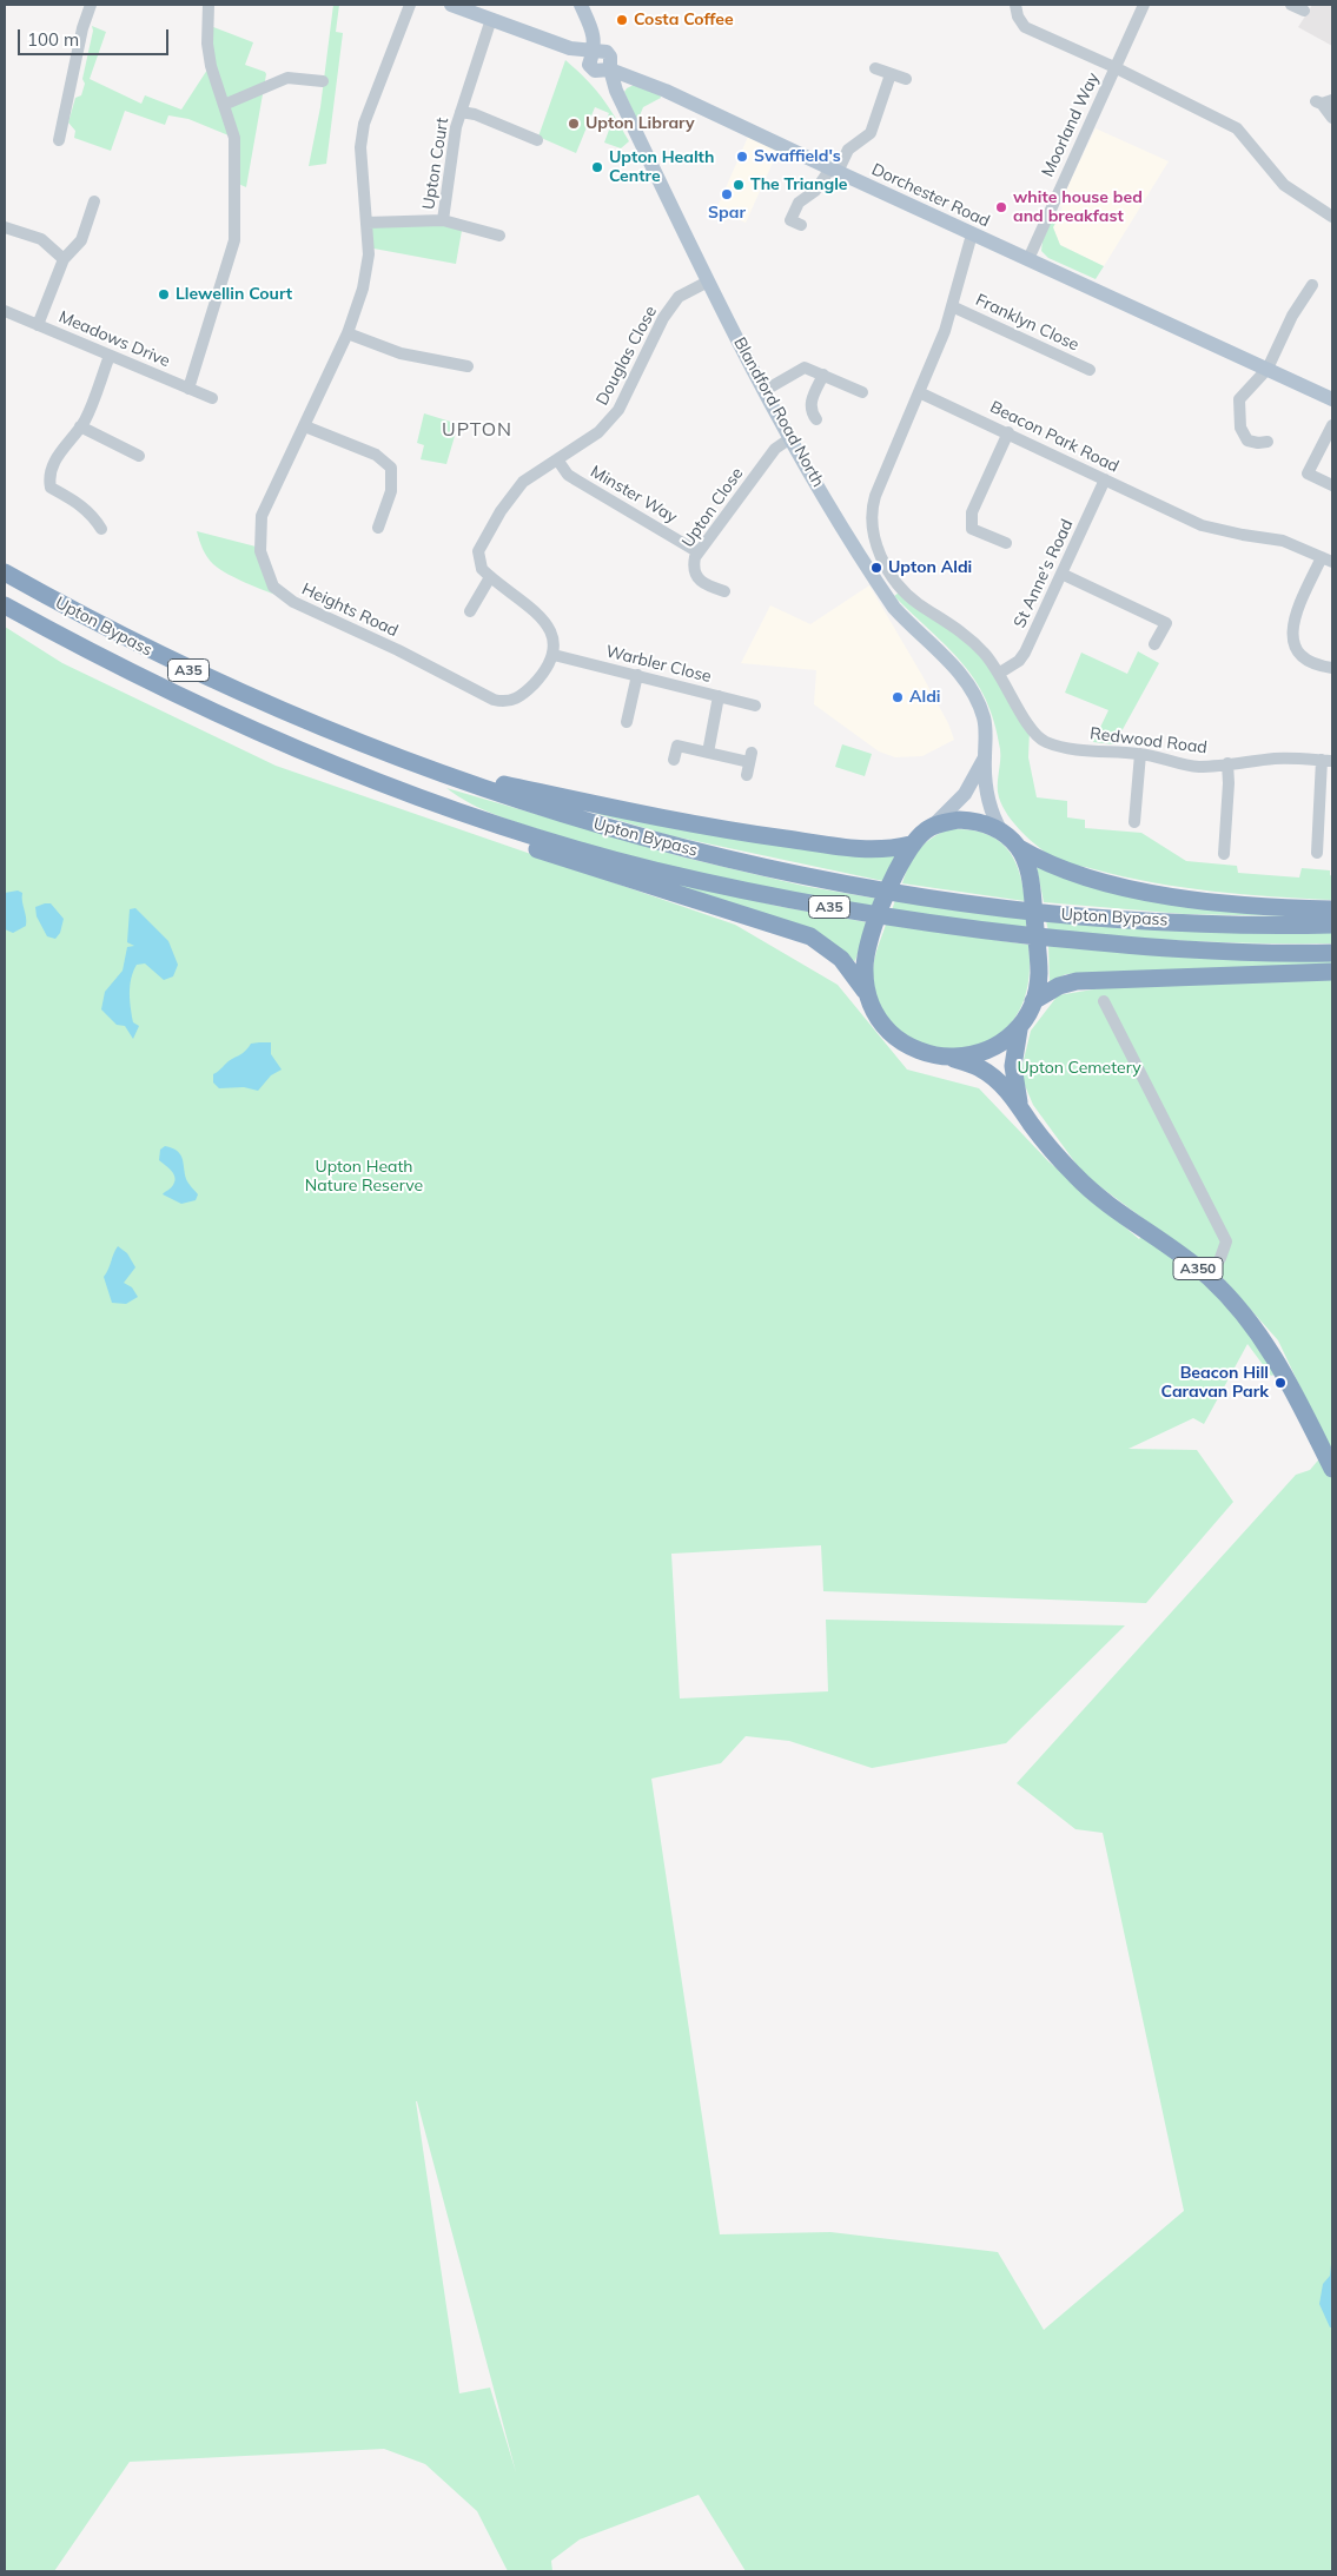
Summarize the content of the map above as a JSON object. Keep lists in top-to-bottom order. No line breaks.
{"streets":{"highway":["Upton Bypass","A35","A350"],"main road":["Dorchester Road","Blandford Road North"],"street":["Moorland Way","Upton Court","Franklyn Close","Meadows Drive","Douglas Close","Beacon Park Road","Minster Way","Upton Close","St Anne's Road","Heights Road","Warbler Close","Redwood Road"]},"crossings":[["Moorland Way","Dorchester Road"],["Dorchester Road","Blandford Road North"],["Douglas Close","Blandford Road North"],["Douglas Close","Minster Way"],["Douglas Close","Heights Road"],["Douglas Close","Warbler Close"],["Blandford Road North","Upton Close"],["Blandford Road North","A35"],["Blandford Road North","A350"],["Beacon Park Road","St Anne's Road"],["Beacon Park Road","Redwood Road"],["Minster Way","Upton Close"],["St Anne's Road","Redwood Road"],["Heights Road","Warbler Close"],["Upton Bypass","A35"],["A35","A350"]],"districts":["UPTON"],"parks":["Upton Cemetery","Upton Heath Nature Reserve"],"places":["Costa Coffee","Upton Library","Swaffield's","Upton Health Centre","The Triangle","Spar","white house bed and breakfast","Llewellin Court","Upton Aldi","Aldi","Beacon Hill Caravan Park"],"scale_bar":"100 m"}
